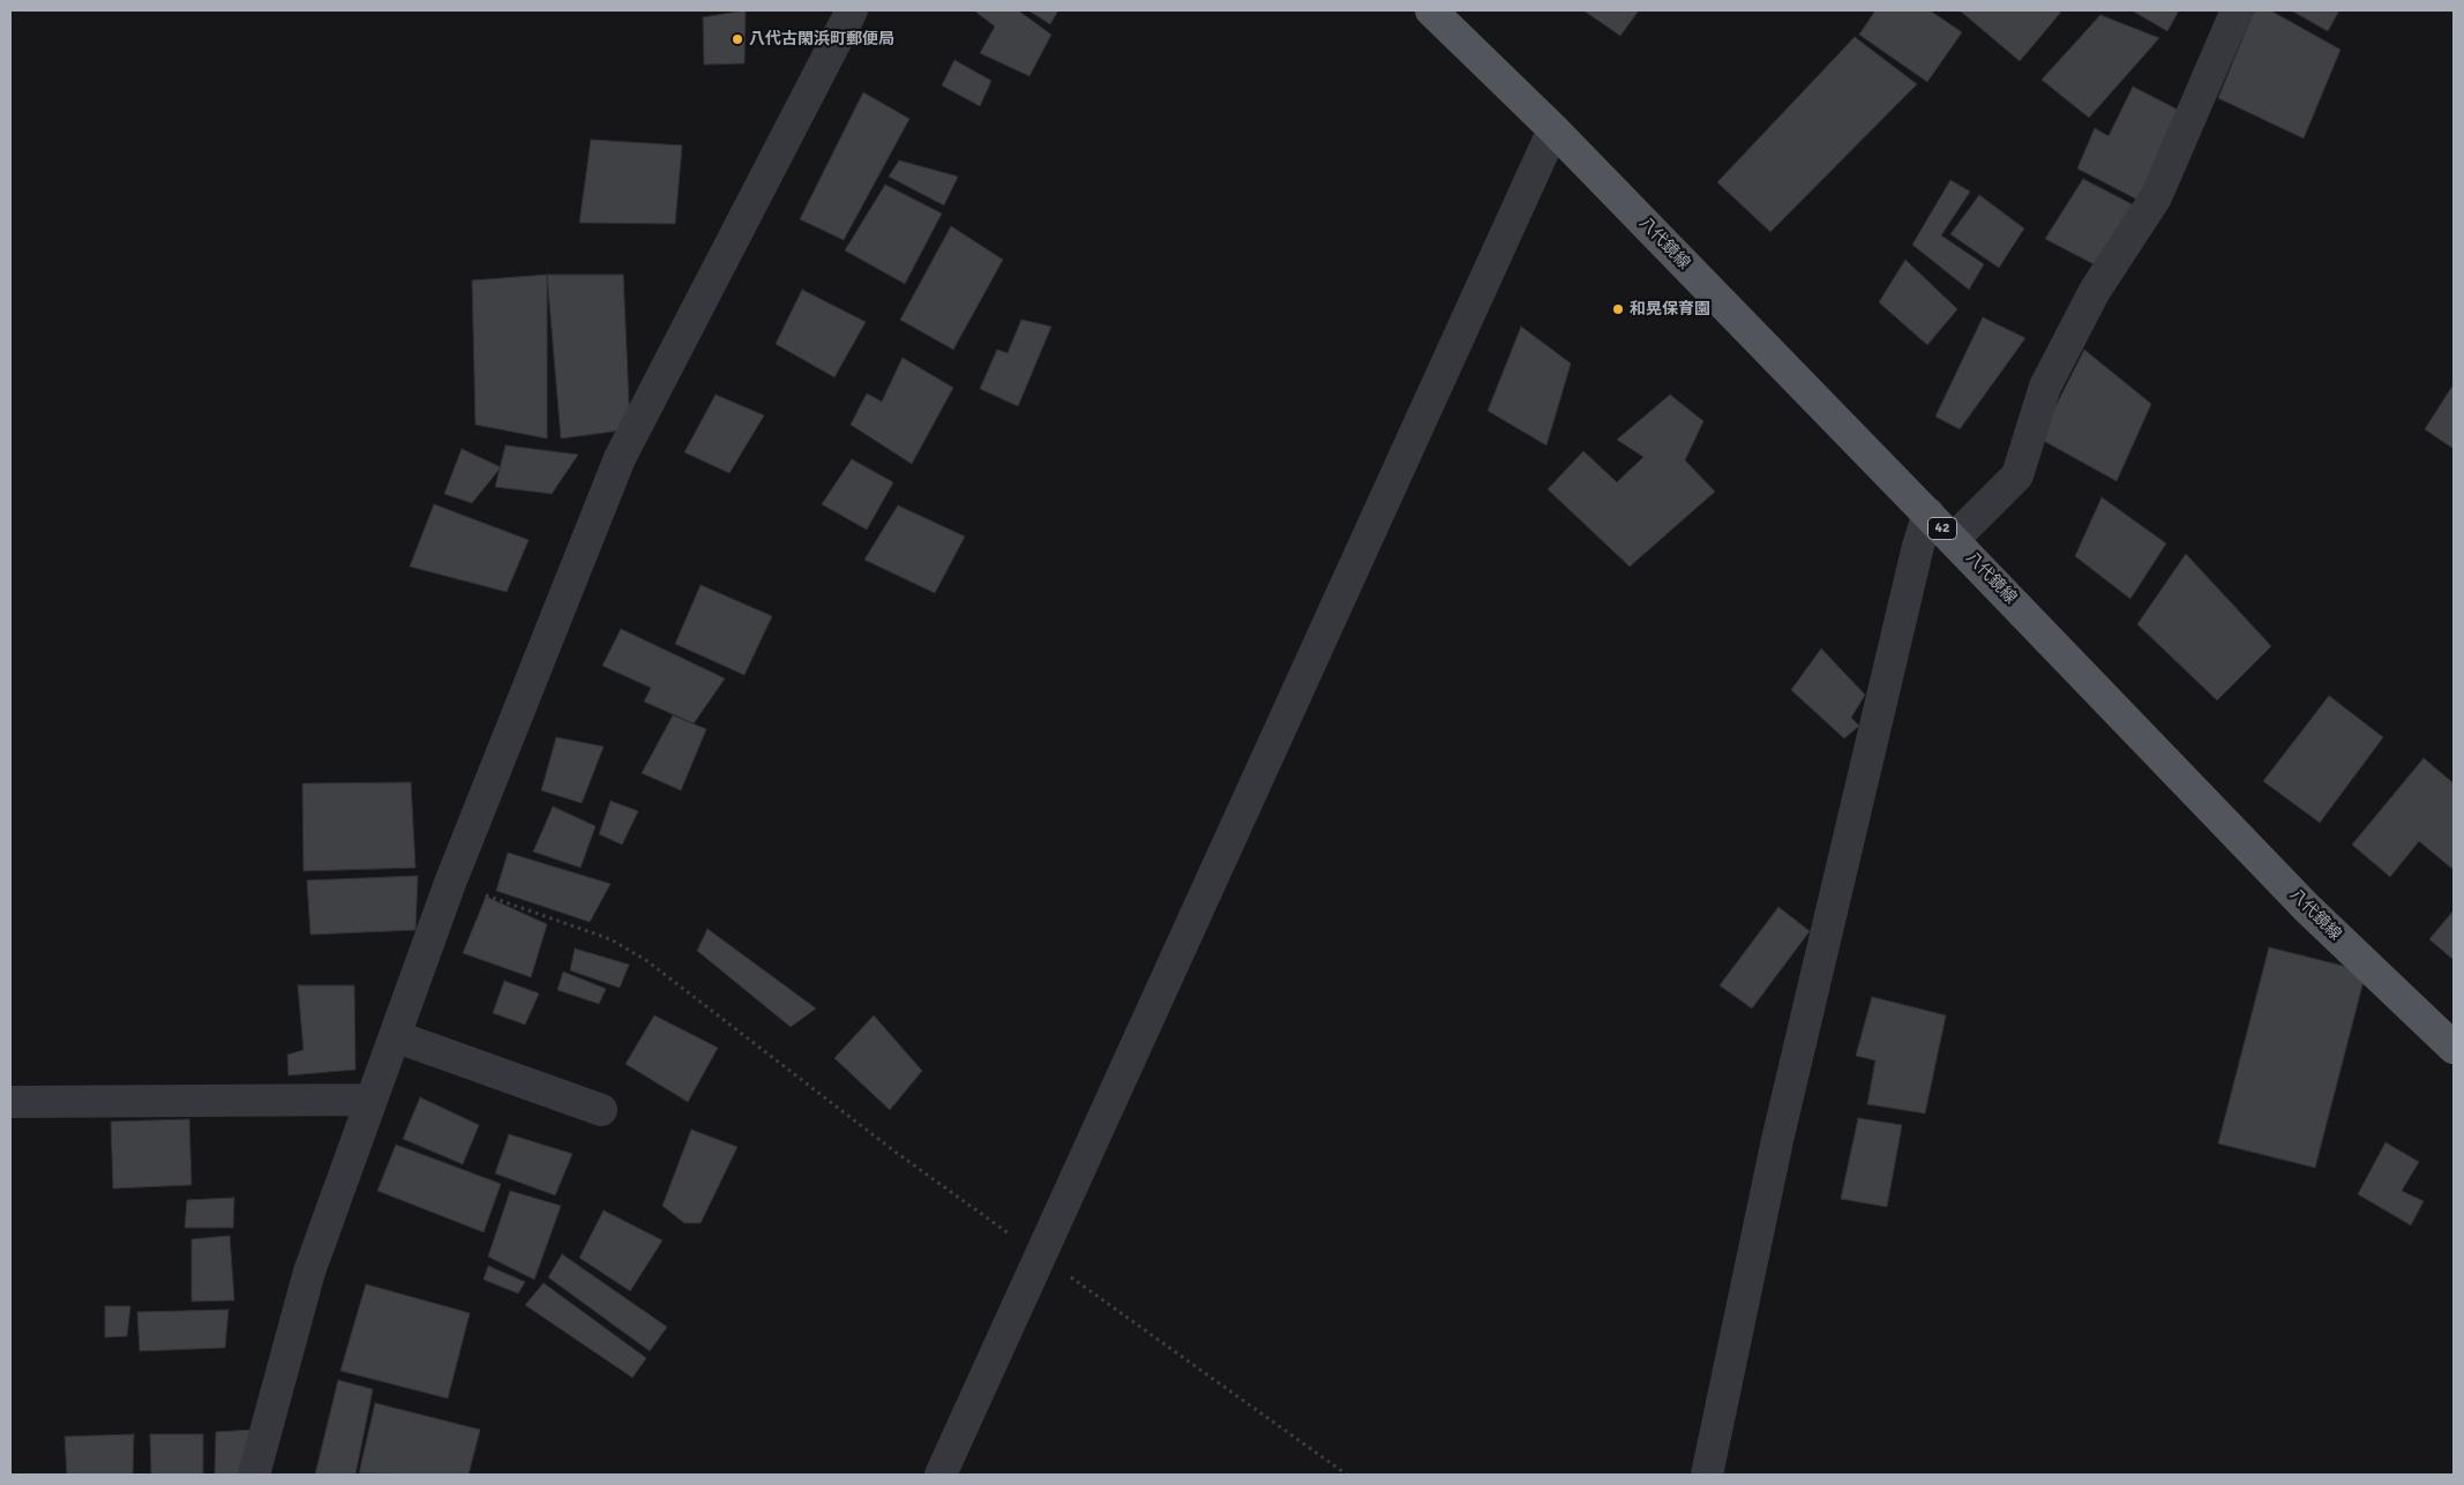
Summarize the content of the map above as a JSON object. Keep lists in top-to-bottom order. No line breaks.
{"streets":{"main road":["八代鏡線","42"]},"places":["八代古閑浜町郵便局","和晃保育園"]}
